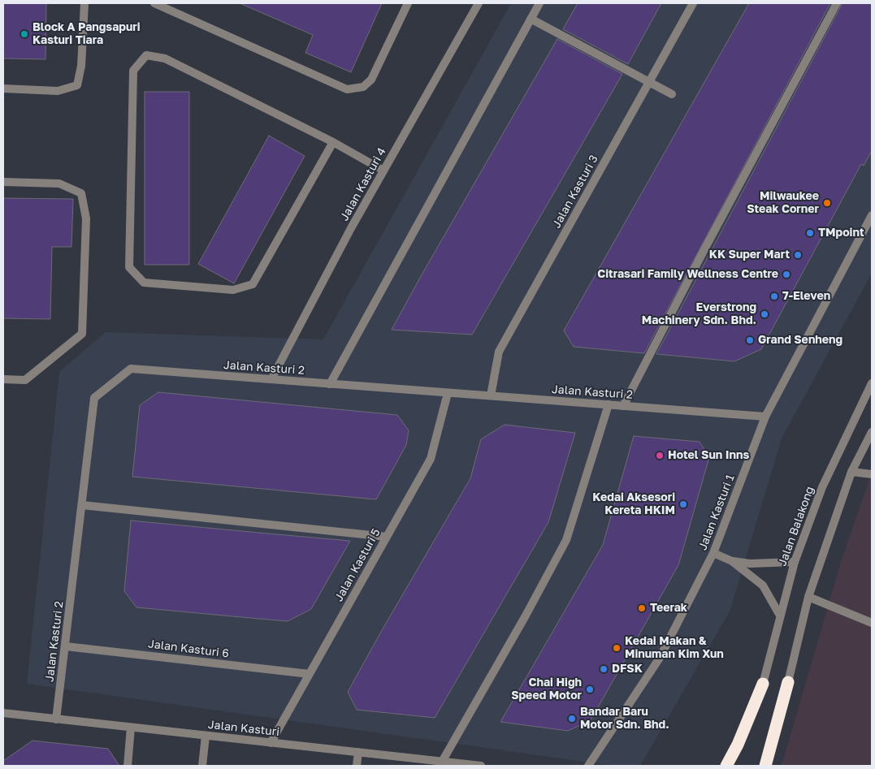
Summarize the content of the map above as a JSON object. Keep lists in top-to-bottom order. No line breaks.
{"streets":{"street":["Jalan Kasturi 4","Jalan Kasturi 3","Jalan Kasturi 2","Jalan Kasturi 1","Jalan Balakong","Jalan Kasturi 5","Jalan Kasturi 6","Jalan Kasturi"]},"crossings":[["Jalan Kasturi 4","Jalan Kasturi 2"],["Jalan Kasturi 3","Jalan Kasturi 2"],["Jalan Kasturi 2","Jalan Kasturi 1"],["Jalan Kasturi 2","Jalan Kasturi 5"],["Jalan Kasturi 2","Jalan Kasturi 6"],["Jalan Kasturi 2","Jalan Kasturi"],["Jalan Kasturi 5","Jalan Kasturi 6"],["Jalan Kasturi 5","Jalan Kasturi"]],"places":["Block A Pangsapuri Kasturi Tiara","Milwaukee Steak Corner","TMpoint","KK Super Mart","Citrasari Family Wellness Centre","7-Eleven","Everstrong Machinery Sdn. Bhd.","Grand Senheng","Hotel Sun Inns","Kedai Aksesori Kereta HKIM","Teerak","Kedai Makan & Minuman Kim Xun","DFSK","Chai High Speed Motor","Bandar Baru Motor Sdn. Bhd."]}
